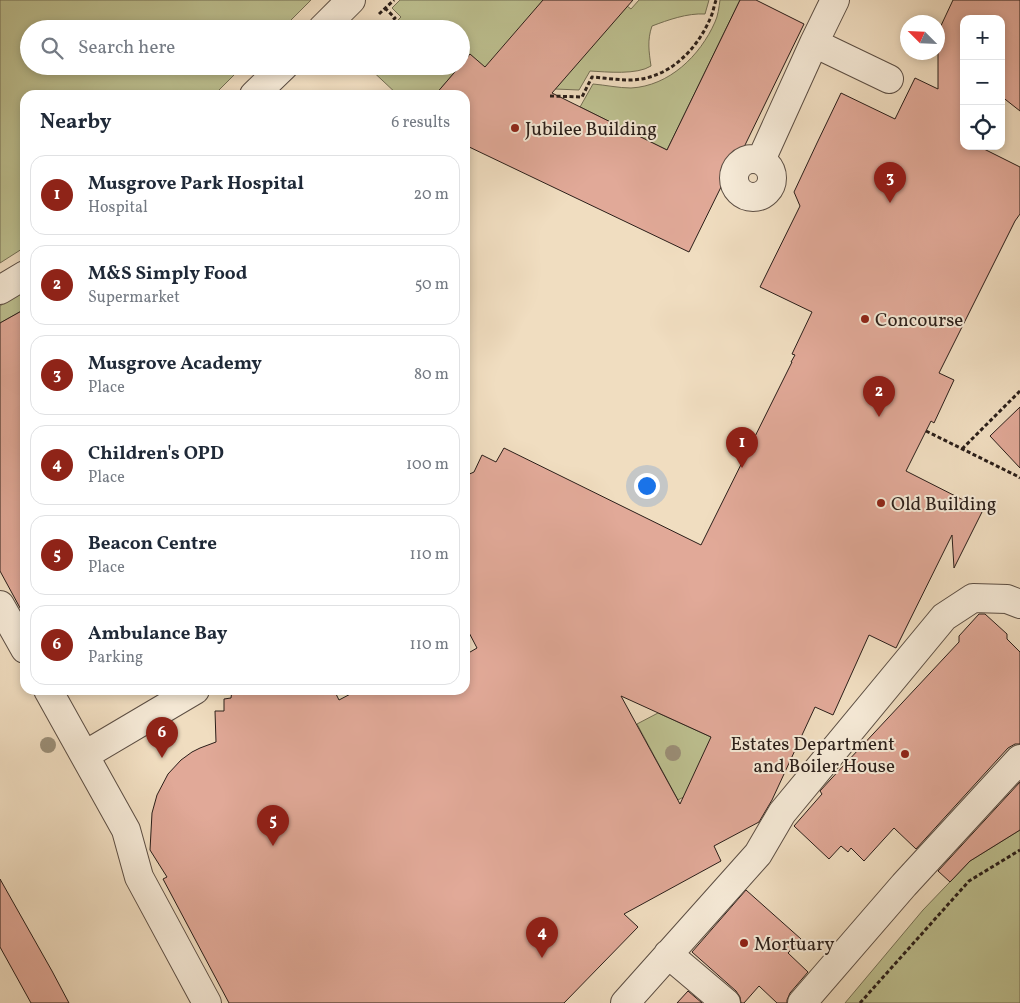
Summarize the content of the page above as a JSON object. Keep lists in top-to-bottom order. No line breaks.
{"places":["Jubilee Building","Concourse","Old Building","Estates Department and Boiler House","Mortuary"],"north":"top left","page":{"map_buttons":["+","−"],"search":"Search here","heading":["Nearby","6 results"],"list":[{"mark":"1","name":"Musgrove Park Hospital","note":"Hospital","value":"20 m"},{"mark":"2","name":"M&S Simply Food","note":"Supermarket","value":"50 m"},{"mark":"3","name":"Musgrove Academy","note":"Place","value":"80 m"},{"mark":"4","name":"Children's OPD","note":"Place","value":"100 m"},{"mark":"5","name":"Beacon Centre","note":"Place","value":"110 m"},{"mark":"6","name":"Ambulance Bay","note":"Parking","value":"110 m"}],"pins":["3","2","1","6","5","4"]}}
